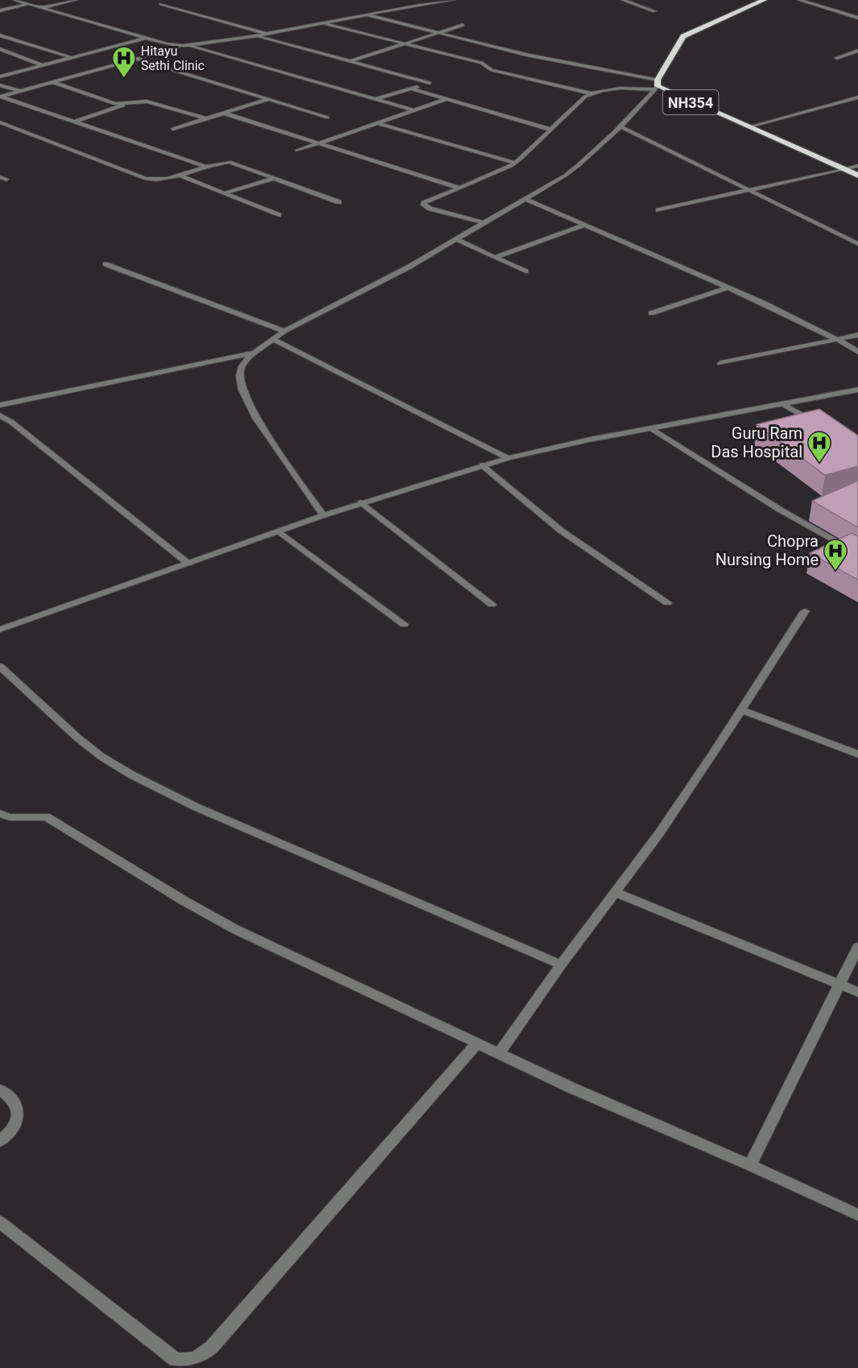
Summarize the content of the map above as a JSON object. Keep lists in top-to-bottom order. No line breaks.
{"streets":{"highway":["NH354"]},"places":{"hospital":["Hitayu Sethi Clinic","Guru Ram Das Hospital","Chopra Nursing Home"]}}
